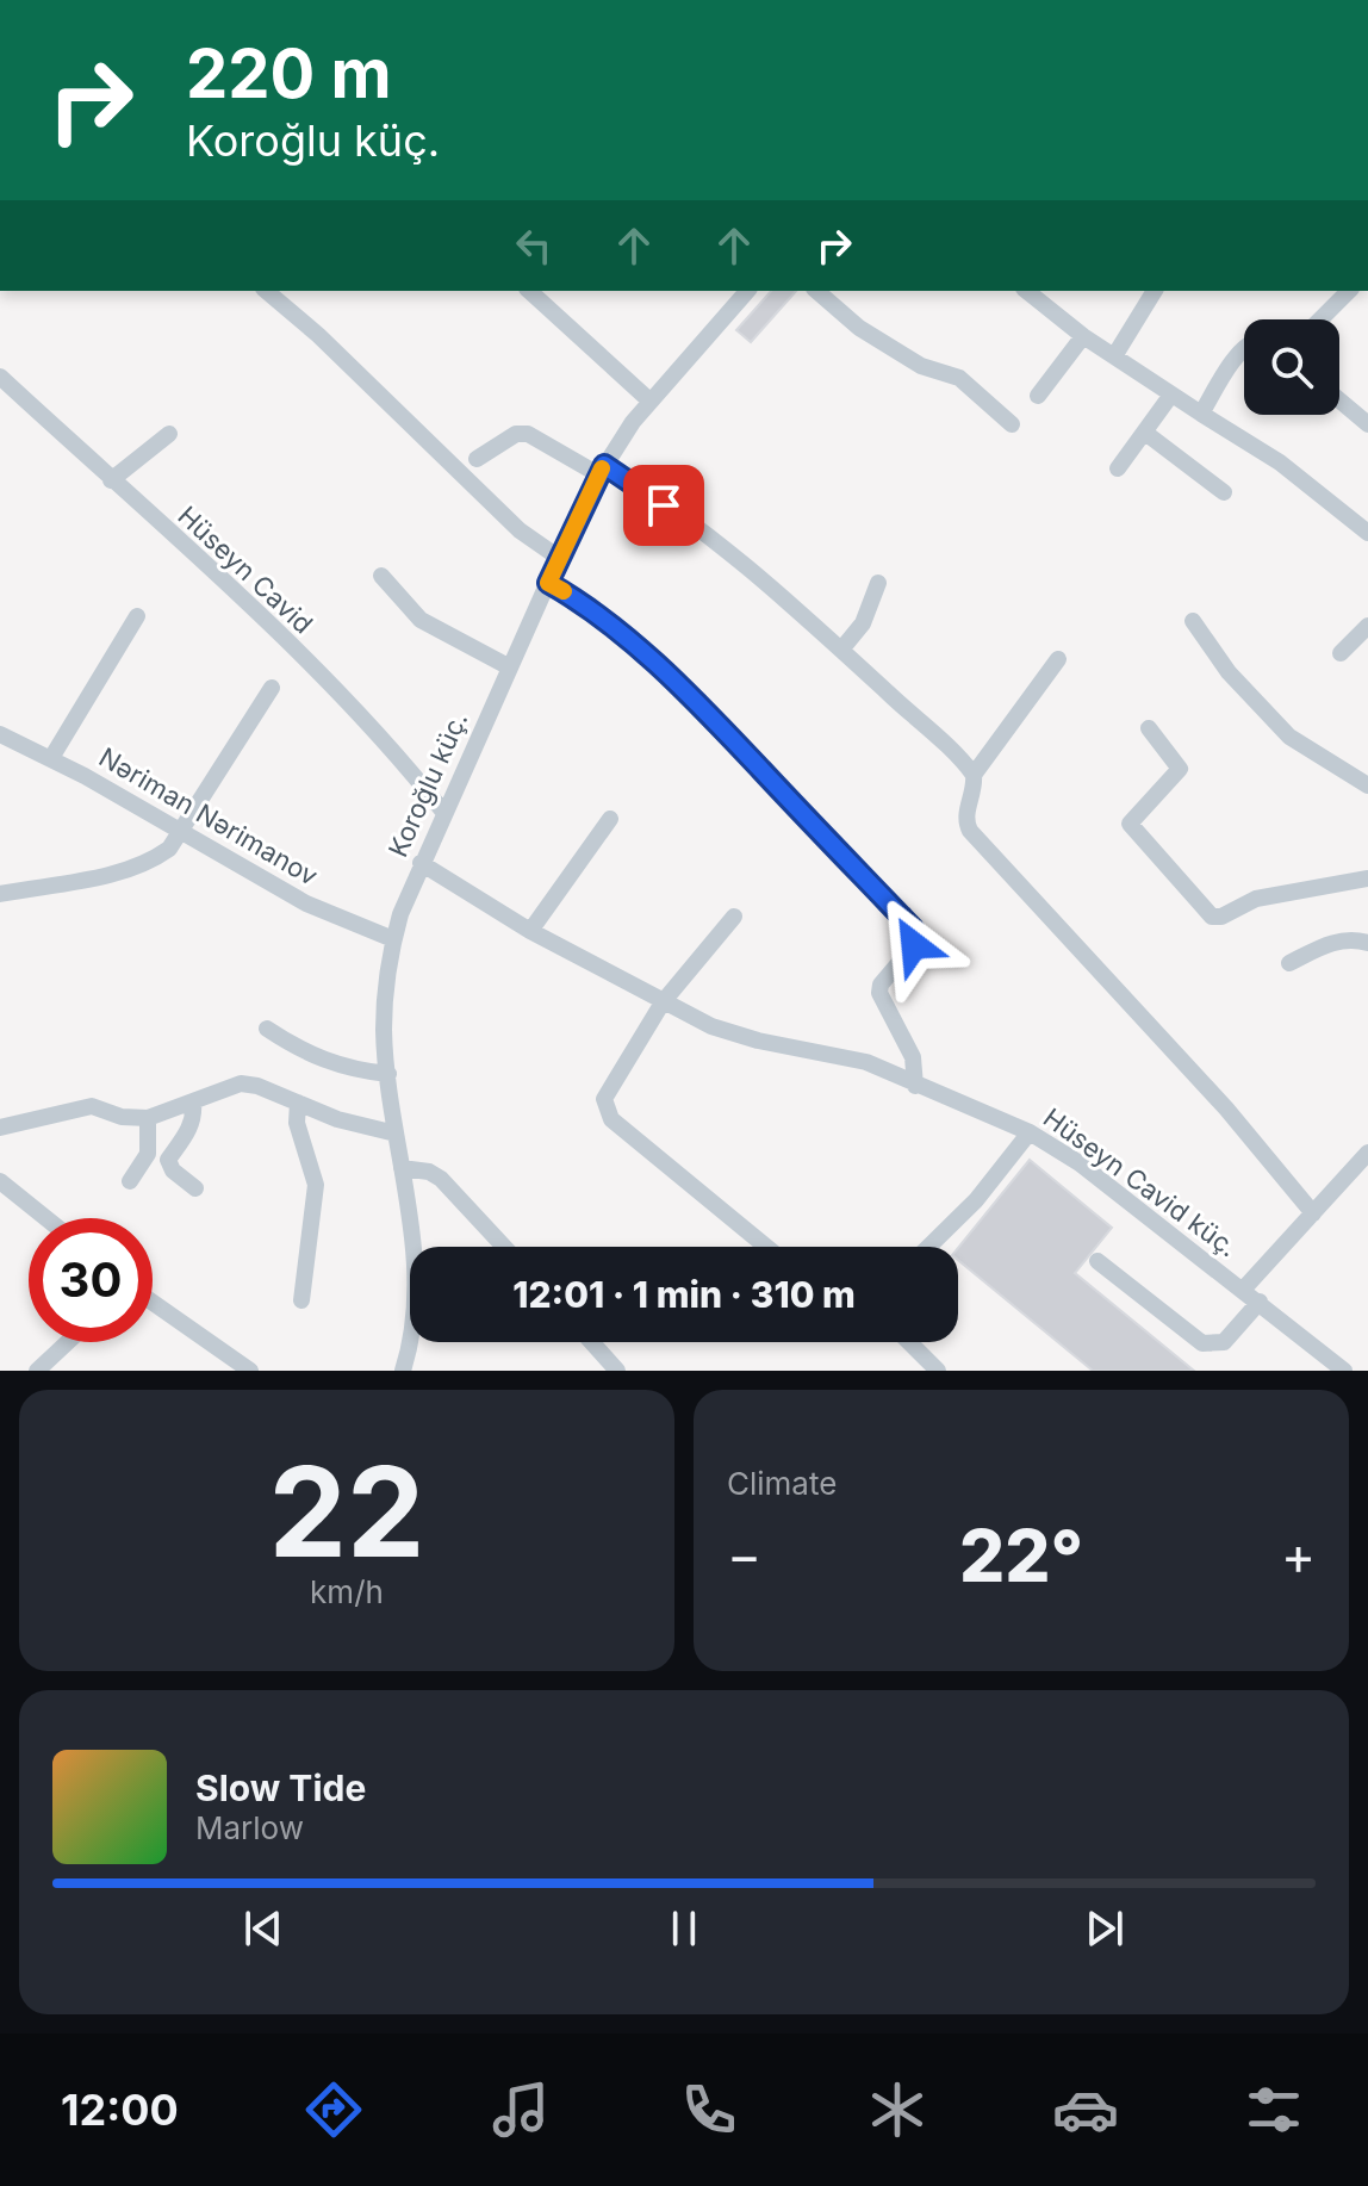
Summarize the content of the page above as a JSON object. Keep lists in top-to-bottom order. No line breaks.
{"streets":{"street":["Hüseyn Cavid","Koroğlu küç.","Nəriman Nərimanov","Hüseyn Cavid küç."]},"crossings":[["Hüseyn Cavid","Koroğlu küç."],["Koroğlu küç.","Nəriman Nərimanov"],["Koroğlu küç.","Hüseyn Cavid küç."]],"page":{"turn":["220 m","Koroğlu küç."],"limit":"30","trip":"12:01 · 1 min · 310 m","tile":[["22","km/h"],"Climate"],"heat":["−","22°","+"],"song":["Slow Tide","Marlow"],"tabs":"12:00"}}
